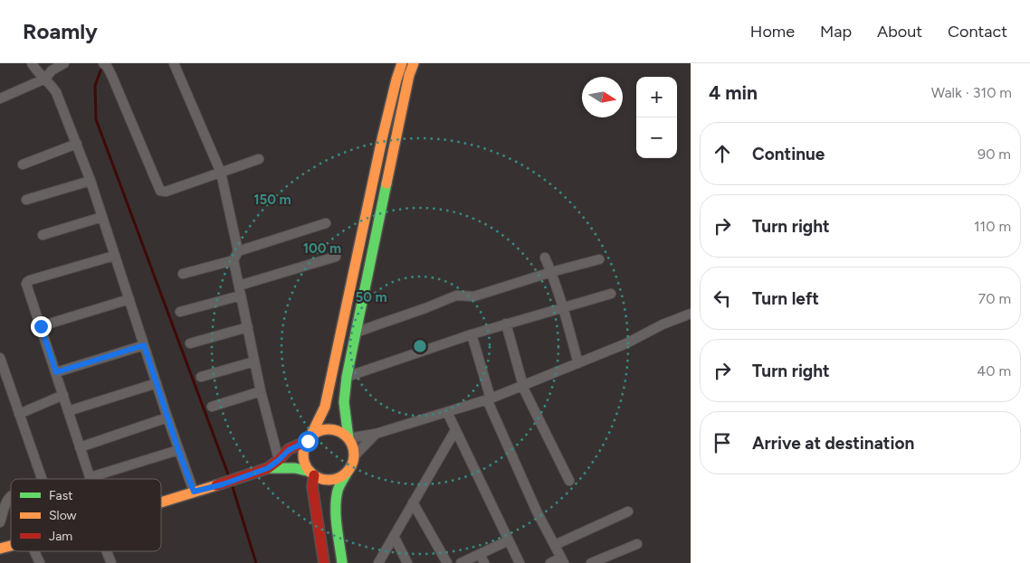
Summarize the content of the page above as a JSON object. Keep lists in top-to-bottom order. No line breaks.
{"legend":["Fast","Slow","Jam"],"north":"right","page":{"header":"Roamly","nav":["Home","Map","About","Contact"],"heading":["4 min","Walk · 310 m"],"map_buttons":["+","−"],"list":[["Continue","90 m"],["Turn right","110 m"],["Turn left","70 m"],["Turn right","40 m"],"Arrive at destination"]},"rings":["150 m","100 m","50 m"]}
